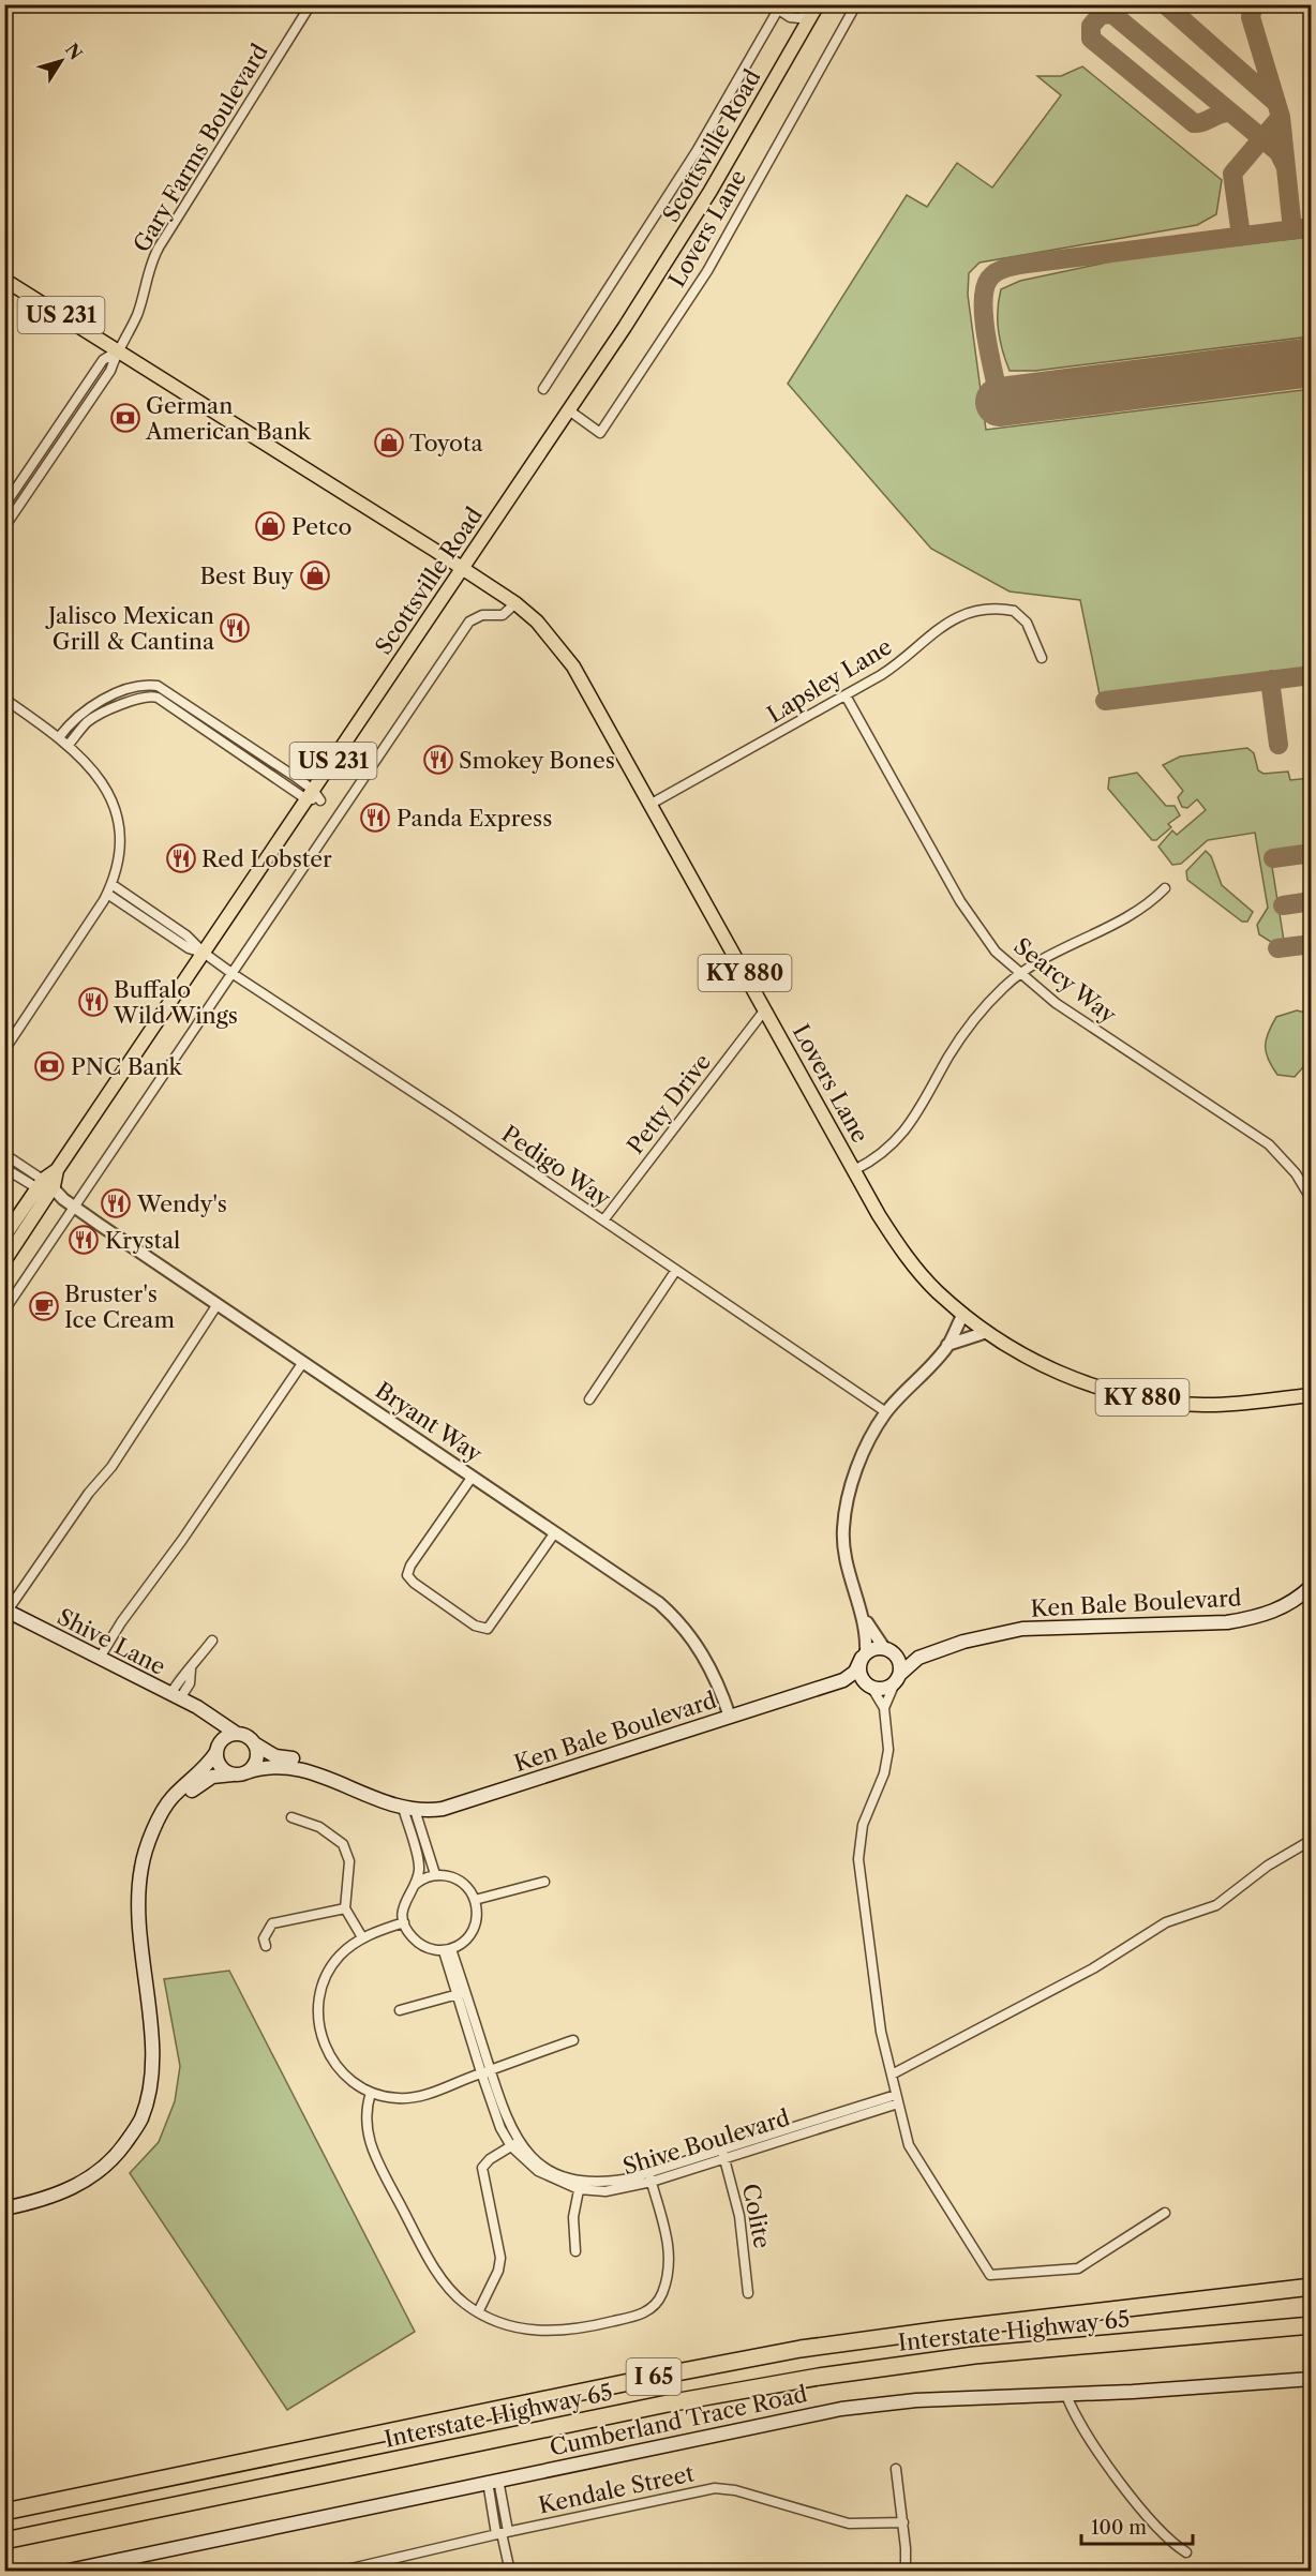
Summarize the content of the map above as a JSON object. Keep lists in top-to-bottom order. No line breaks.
{"streets":{"highway":["Interstate Highway 65","I 65"],"main road":["Scottsville Road","Lovers Lane","US 231","KY 880","Ken Bale Boulevard","Shive Lane","Cumberland Trace Road"],"street":["Gary Farms Boulevard","Lapsley Lane","Searcy Way","Petty Drive","Pedigo Way","Bryant Way","Shive Boulevard","Colite","Kendale Street"]},"crossings":[["Scottsville Road","Lovers Lane"],["Scottsville Road","US 231"],["Scottsville Road","Pedigo Way"],["Scottsville Road","Bryant Way"],["Gary Farms Boulevard","US 231"],["Lovers Lane","US 231"],["Lovers Lane","Lapsley Lane"],["Lovers Lane","Petty Drive"],["Lapsley Lane","Searcy Way"],["Petty Drive","Pedigo Way"],["Bryant Way","Ken Bale Boulevard"],["Ken Bale Boulevard","Shive Lane"],["Shive Boulevard","Colite"]],"places":{"bank":["German American Bank","PNC Bank"],"shop":["Toyota","Petco","Best Buy"],"restaurant":["Jalisco Mexican Grill & Cantina","Smokey Bones","Panda Express","Red Lobster","Buffalo Wild Wings","Wendy's","Krystal"],"cafe":["Bruster's Ice Cream"]},"scale_bar":"100 m","north":"top right"}
